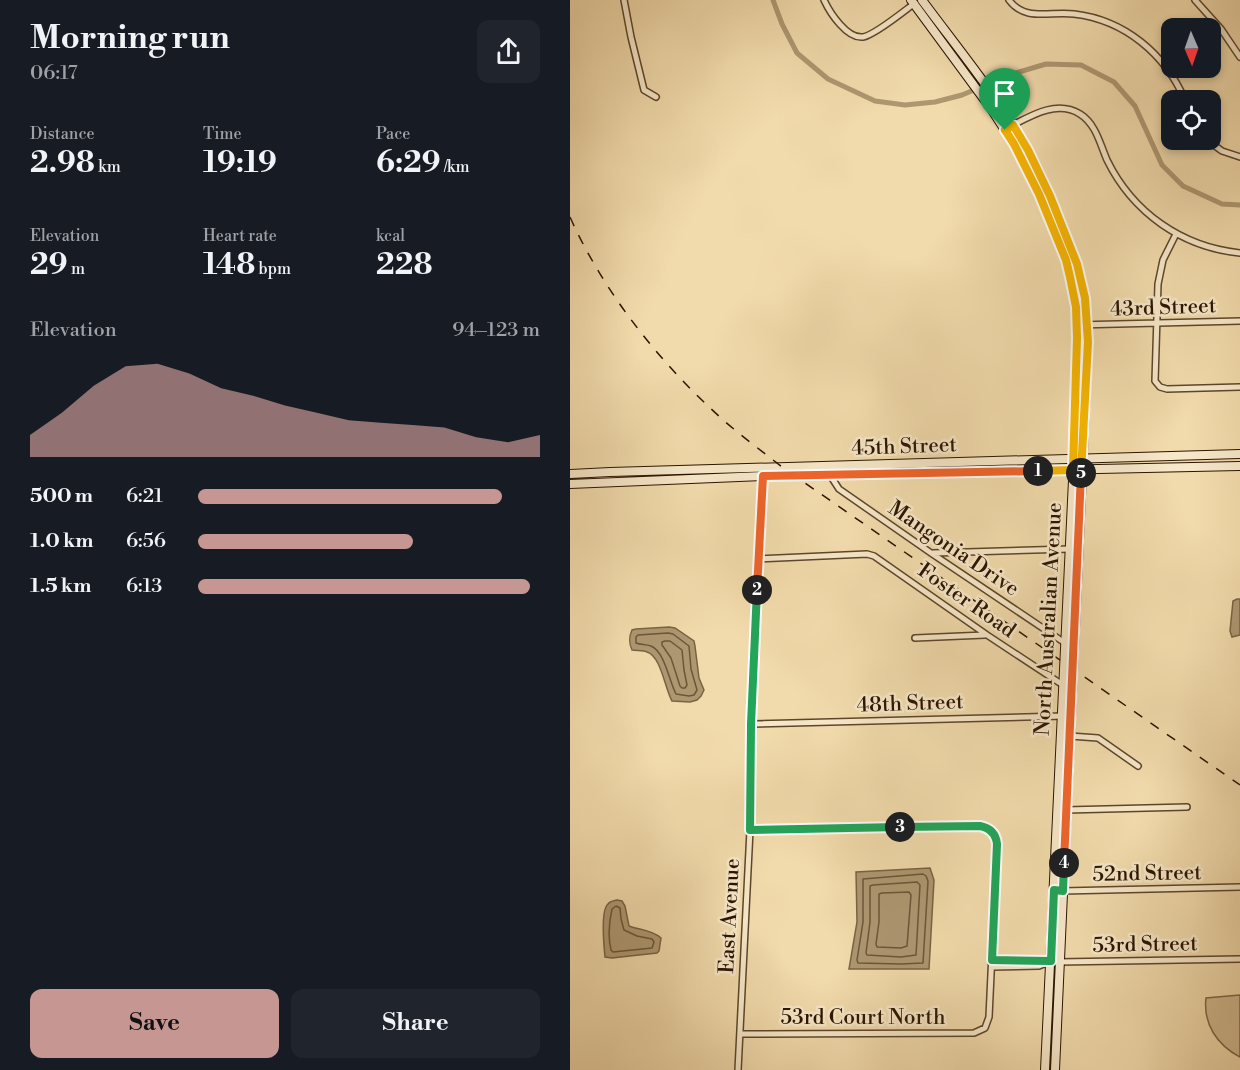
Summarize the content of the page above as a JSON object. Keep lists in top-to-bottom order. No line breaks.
{"streets":{"main road":["45th Street","North Australian Avenue"],"street":["43rd Street","Mangonia Drive","Foster Road","48th Street","52nd Street","East Avenue","53rd Street","53rd Court North"]},"crossings":[["43rd Street","North Australian Avenue"],["45th Street","Mangonia Drive"],["45th Street","North Australian Avenue"],["45th Street","East Avenue"],["Mangonia Drive","North Australian Avenue"],["Foster Road","North Australian Avenue"],["Foster Road","East Avenue"],["North Australian Avenue","48th Street"],["North Australian Avenue","52nd Street"],["North Australian Avenue","53rd Street"],["48th Street","East Avenue"],["East Avenue","53rd Court North"],["53rd Street","53rd Court North"]],"north":"bottom","page":{"heading":["Morning run","06:17"],"stats":[["Distance","2.98 km"],["Time","19:19"],["Pace","6:29 /km"],["Elevation","29 m"],["Heart rate","148 bpm"],["kcal","228"]],"chart":["Elevation","94–123 m"],"pins":["1","5","2","3","4"],"list":[{"name":"500 m","note":"6:21"},{"name":"1.0 km","note":"6:56"},{"name":"1.5 km","note":"6:13"}],"buttons":["Save","Share"]}}
